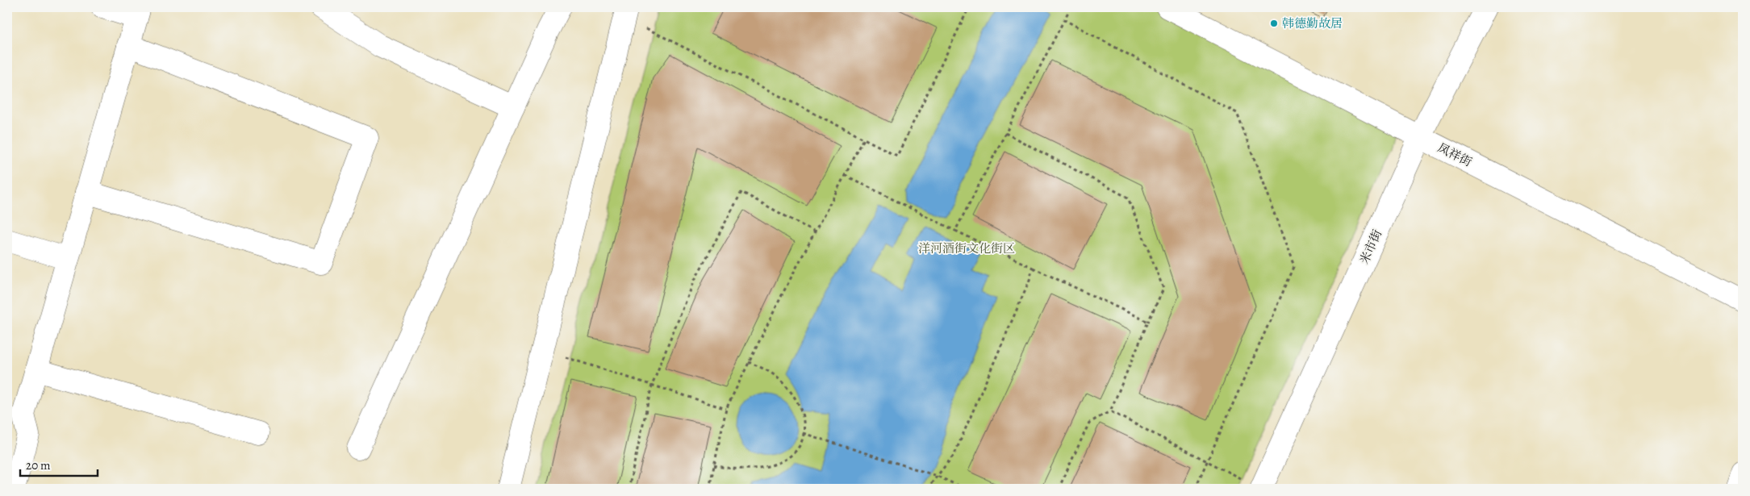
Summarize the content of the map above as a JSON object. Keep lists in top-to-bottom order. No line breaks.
{"streets":{"street":["凤祥街","米市街"]},"crossings":[["凤祥街","米市街"]],"parks":["洋河酒街文化街区"],"places":["韩德勤故居"],"scale_bar":"20 m"}
